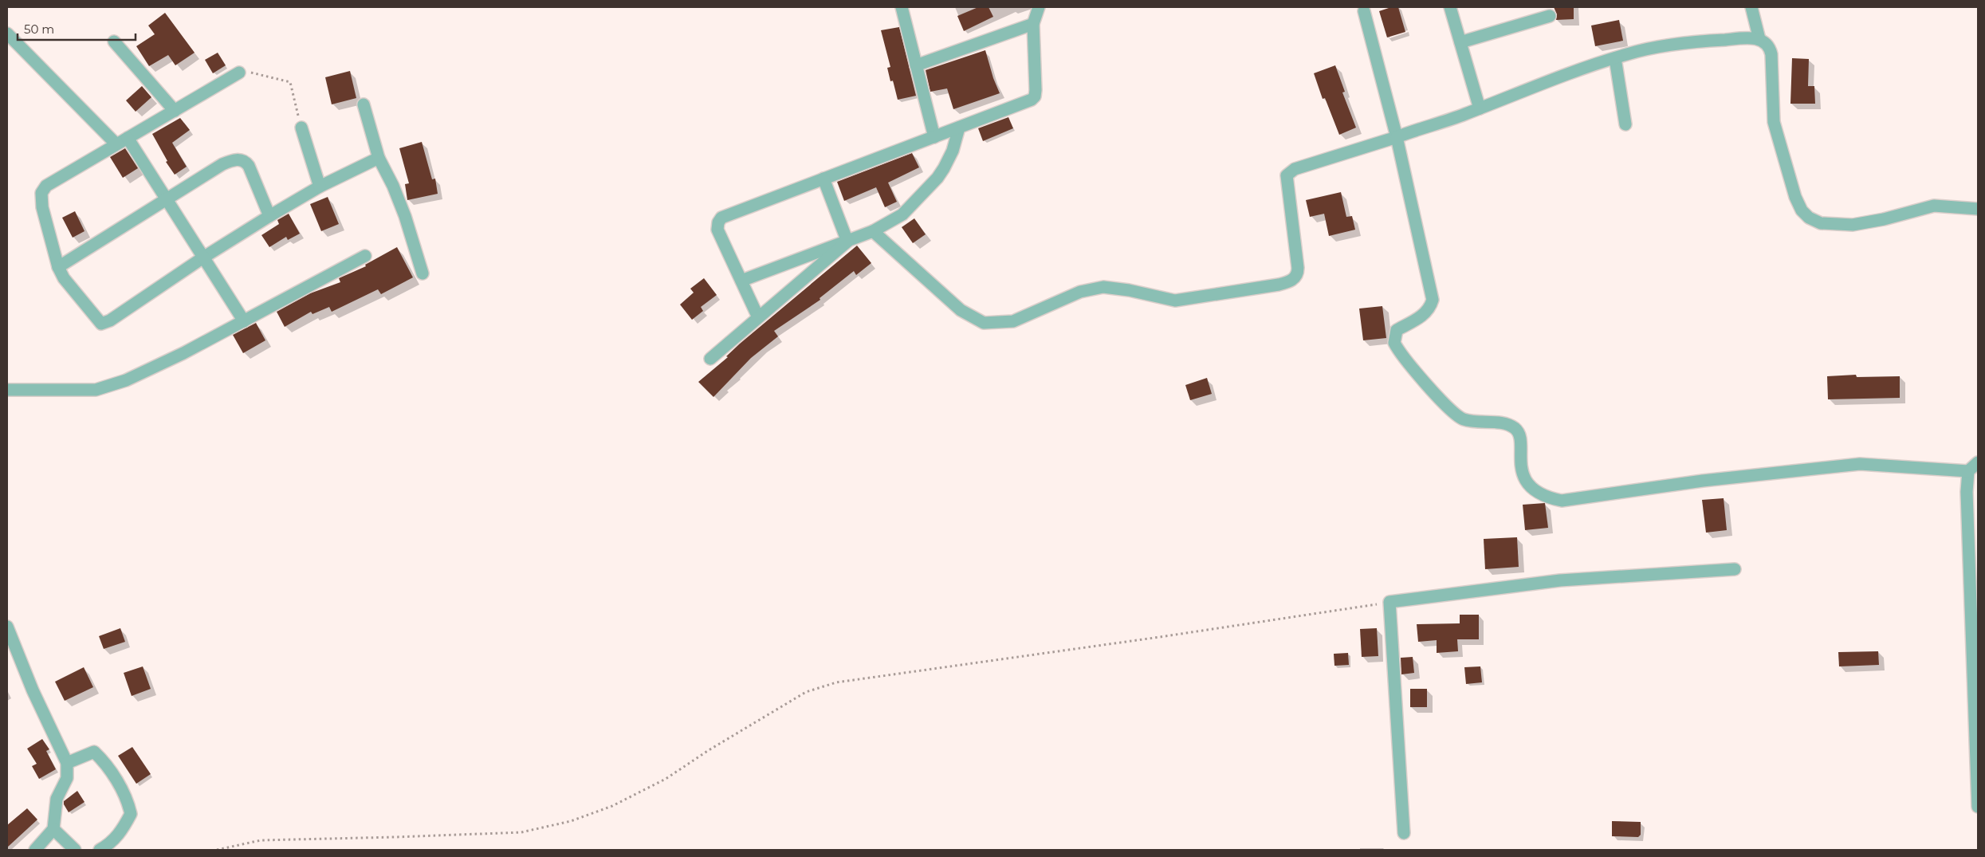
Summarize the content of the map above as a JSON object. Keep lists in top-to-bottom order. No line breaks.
{"scale_bar":"50 m"}
